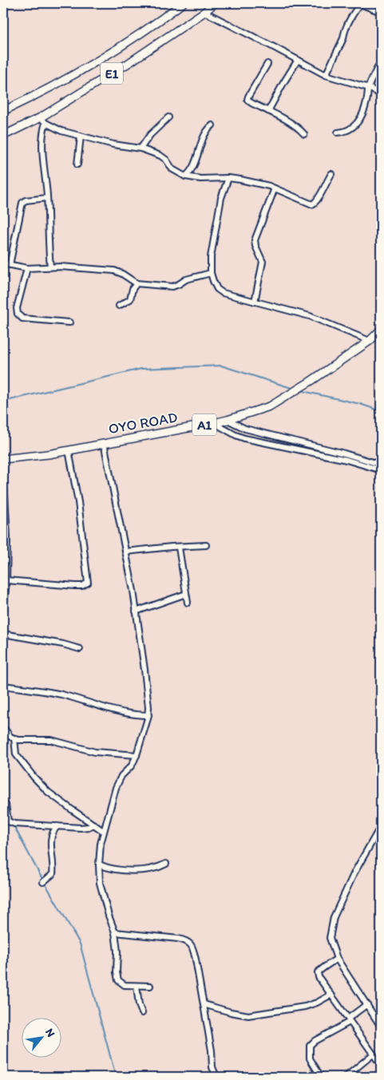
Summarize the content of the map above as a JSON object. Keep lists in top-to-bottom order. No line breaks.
{"streets":{"highway":["E1","OYO ROAD","A1"]},"north":"top right"}
